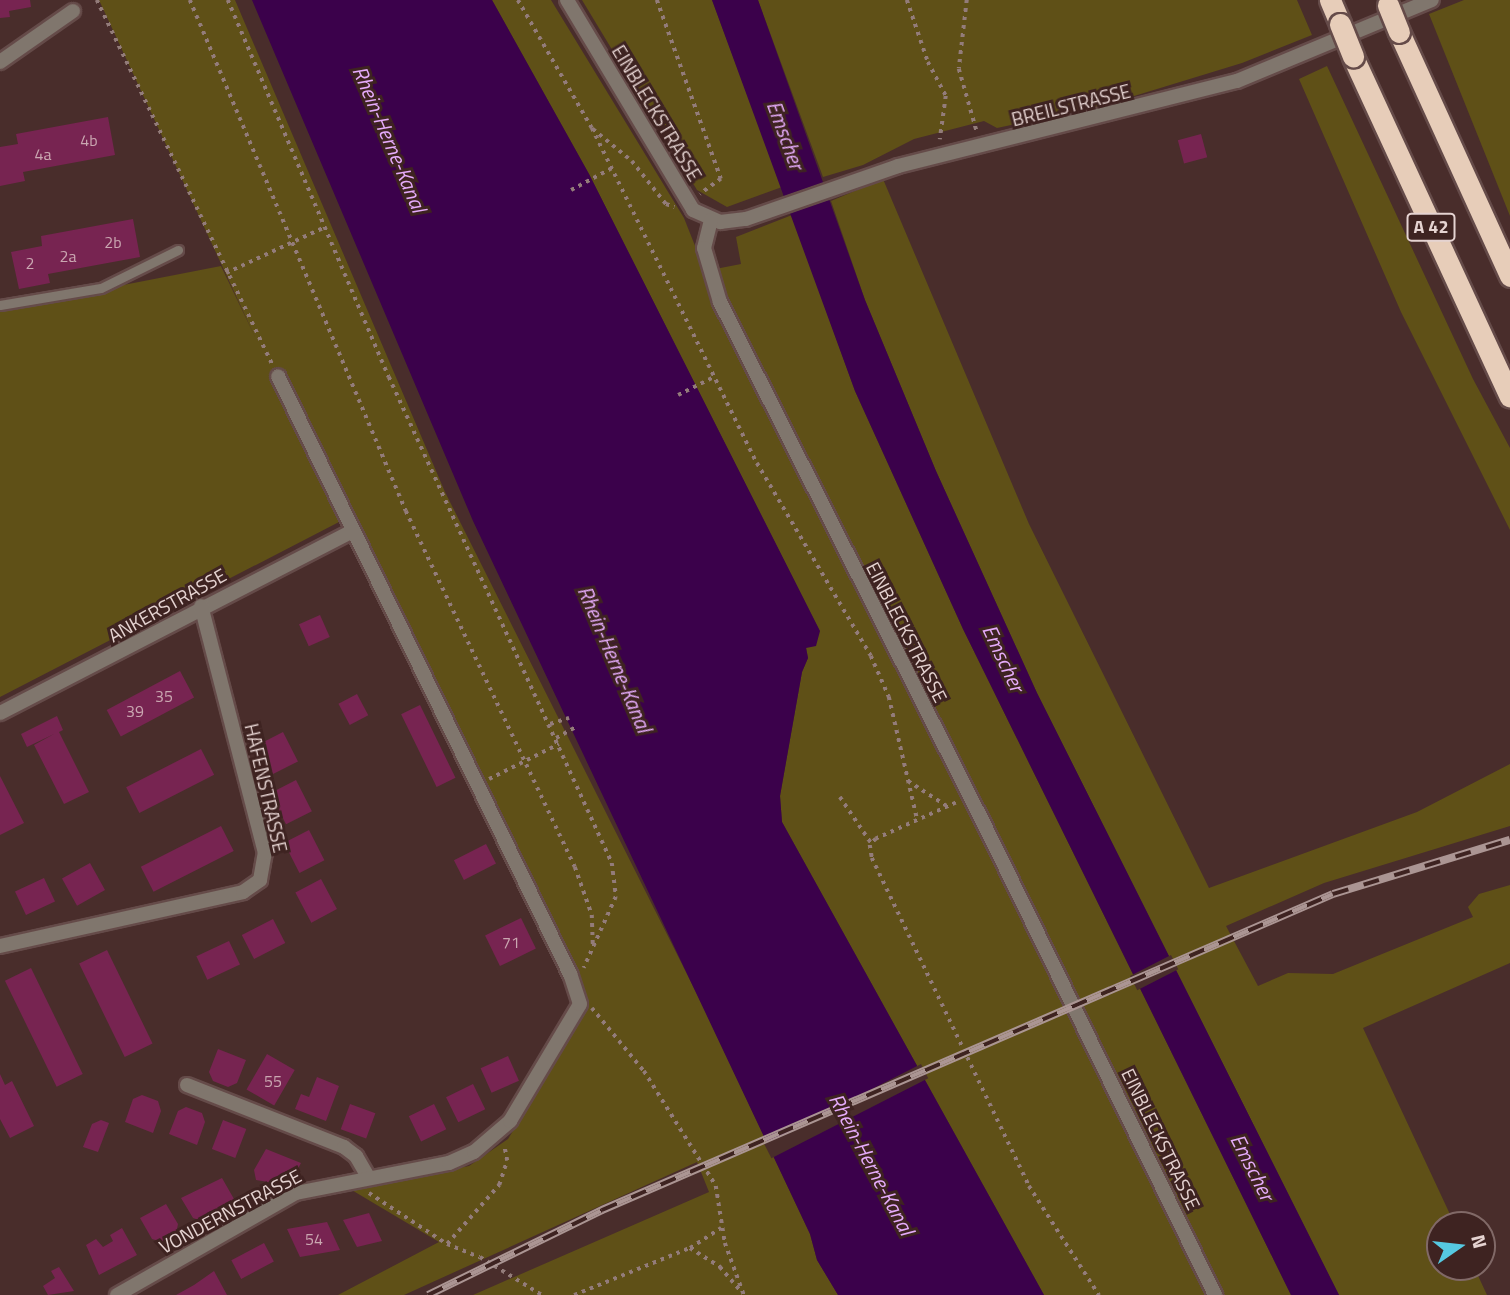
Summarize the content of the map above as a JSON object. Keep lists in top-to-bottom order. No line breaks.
{"streets":{"highway":["A 42"],"street":["BREILSTRASSE","EINBLECKSTRASSE","ANKERSTRASSE","HAFENSTRASSE","VONDERNSTRASSE"]},"crossings":[["BREILSTRASSE","EINBLECKSTRASSE"],["ANKERSTRASSE","HAFENSTRASSE"]],"water":["Emscher","Rhein-Herne-Kanal"],"house_numbers":["4b","4a","2b","2a","2","35","39","71","55","54"],"north":"right"}
